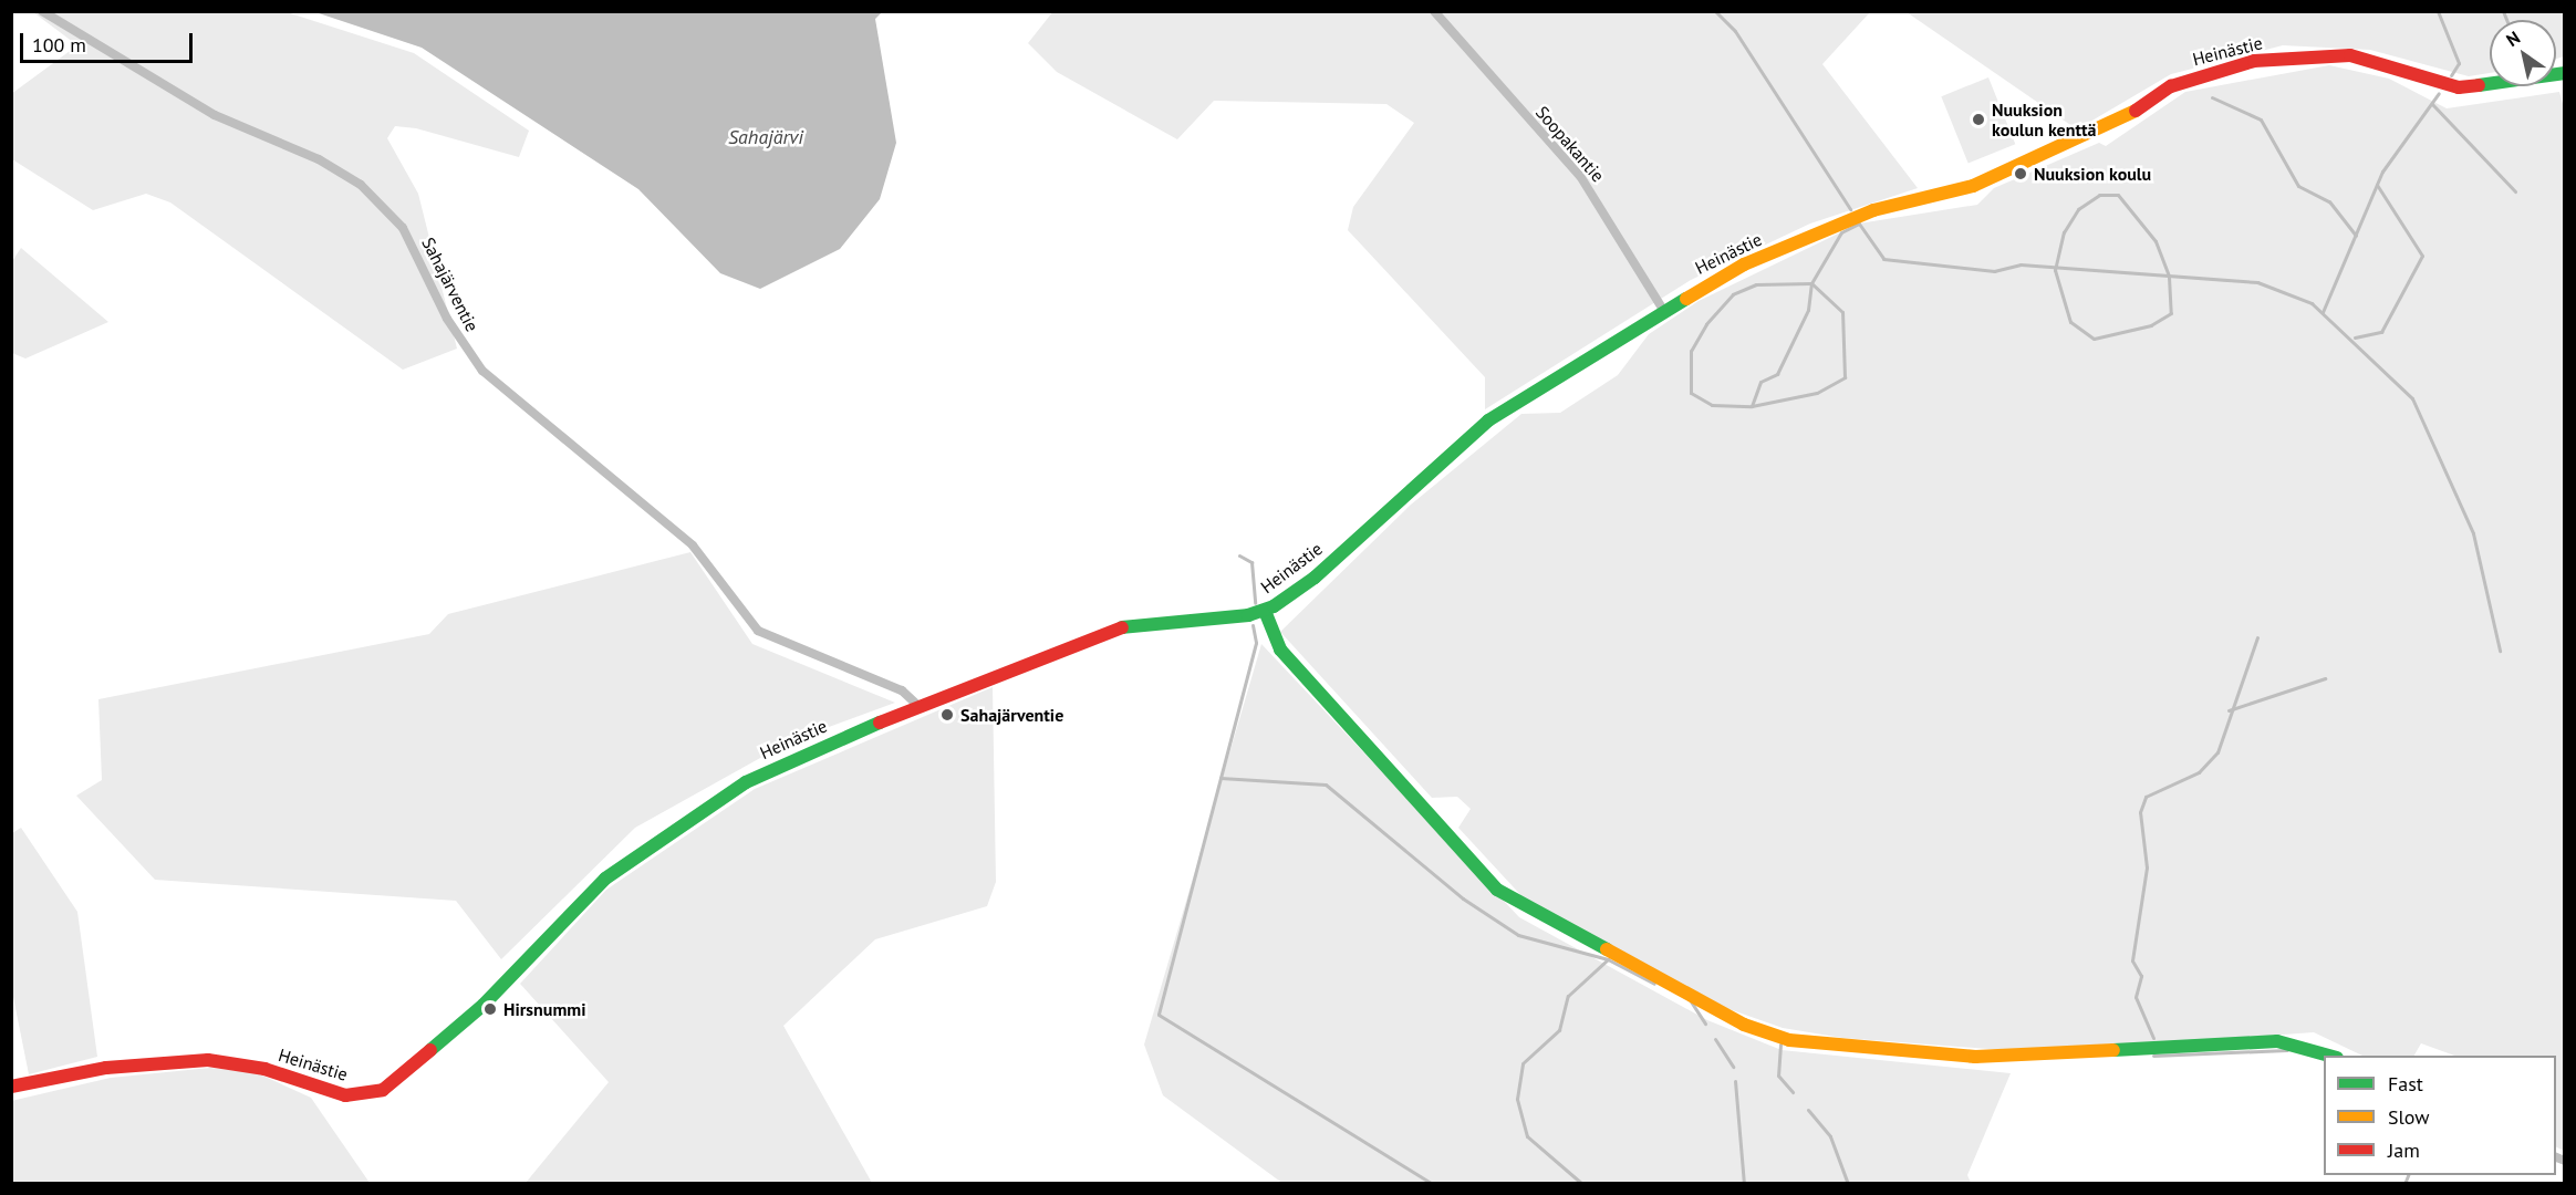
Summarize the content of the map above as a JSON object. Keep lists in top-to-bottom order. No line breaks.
{"streets":{"street":["Heinästie","Soopakantie","Sahajärventie"]},"crossings":[["Heinästie","Soopakantie"],["Heinästie","Sahajärventie"]],"water":["Sahajärvi"],"places":["Nuuksion koulun kenttä","Nuuksion koulu","Sahajärventie","Hirsnummi"],"legend":["Fast","Slow","Jam"],"scale_bar":"100 m","north":"top left"}
